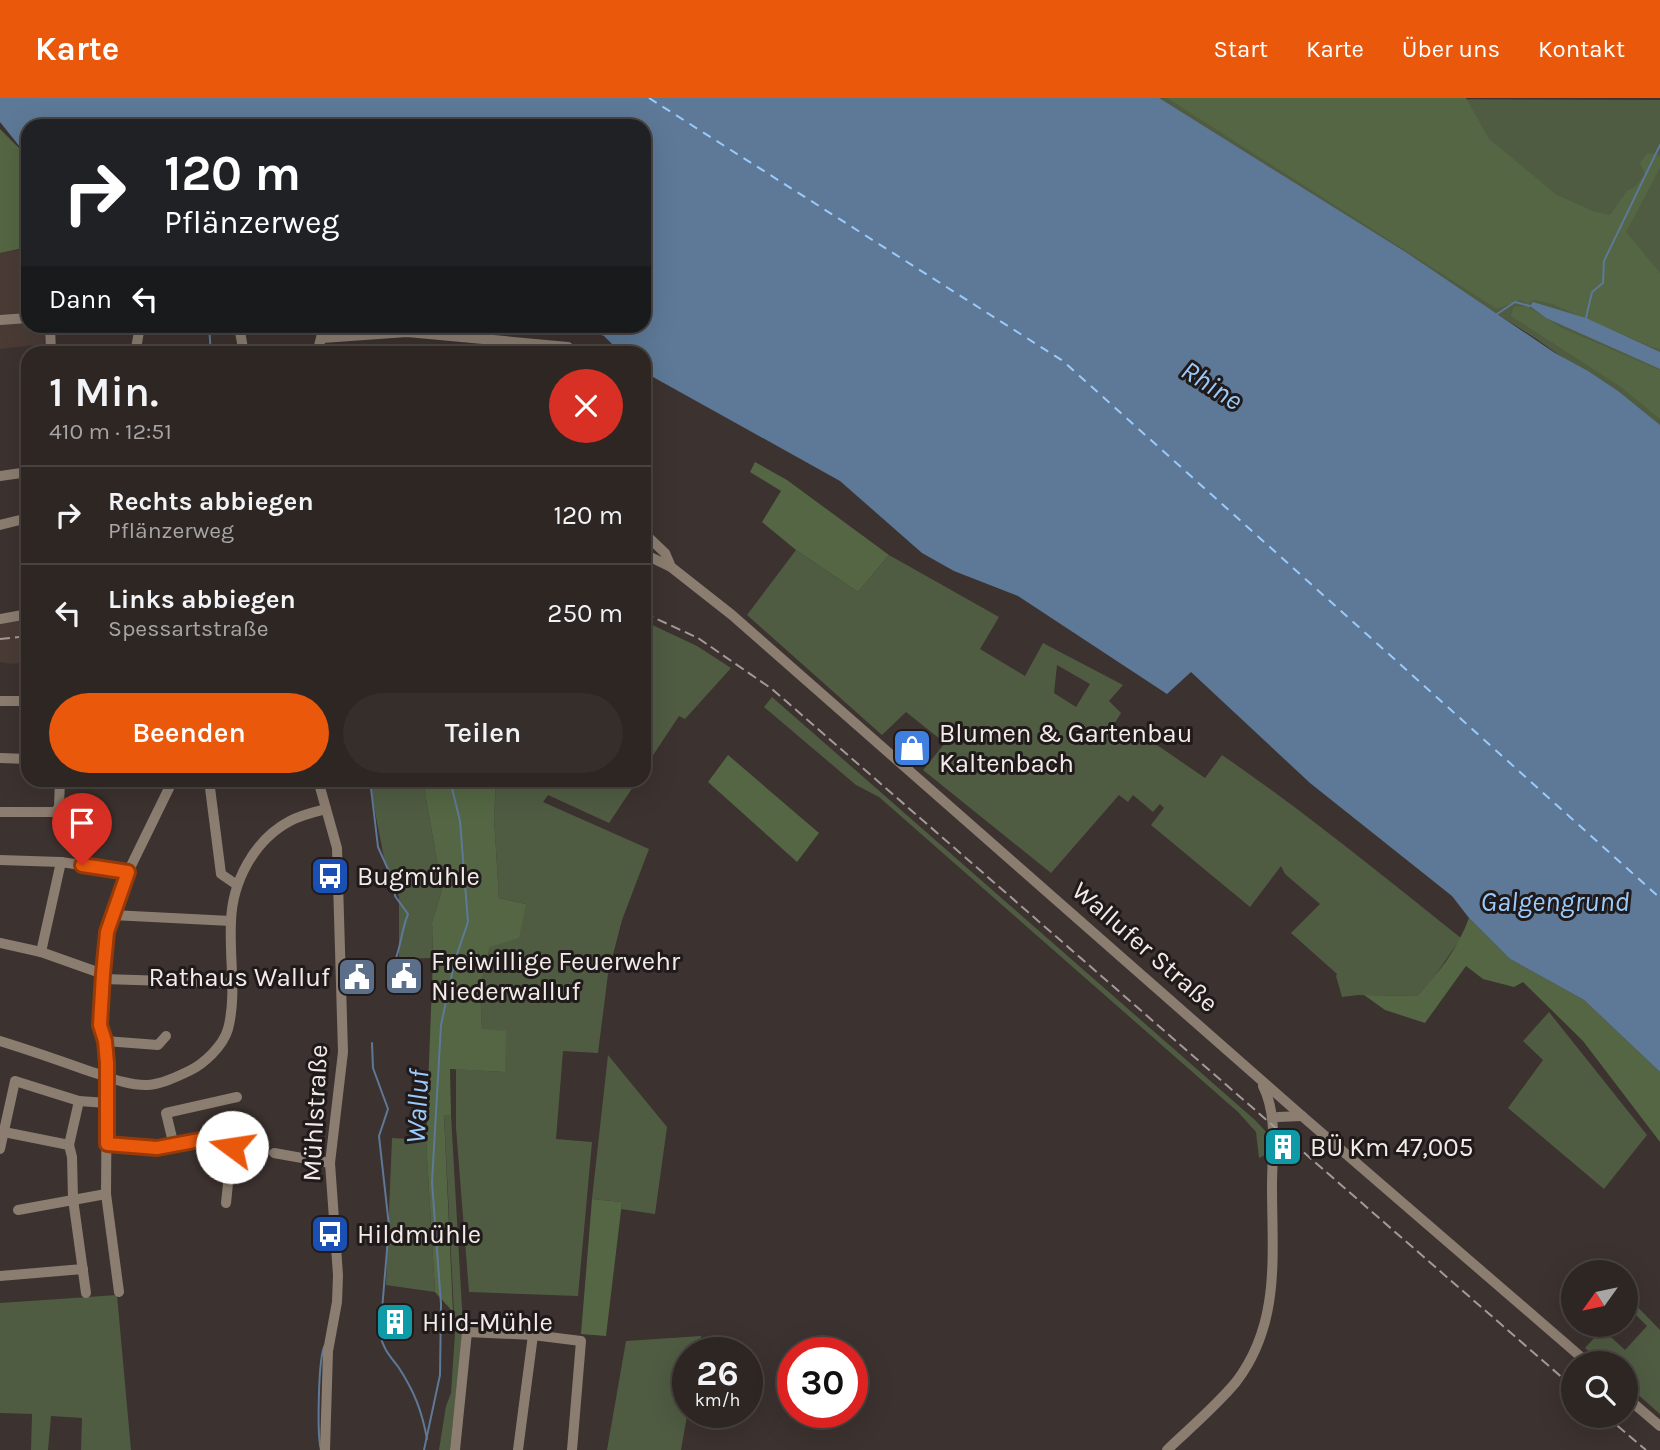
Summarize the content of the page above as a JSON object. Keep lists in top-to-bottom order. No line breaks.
{"streets":{"street":["Wallufer Straße","Mühlstraße"]},"water":["Rhine","Galgengrund","Walluf"],"places":{"shop":["Blumen & Gartenbau Kaltenbach"],"bus stop":["Bugmühle","Hildmühle"],"public building":["Freiwillige Feuerwehr Niederwalluf","Rathaus Walluf"],"building":["BÜ Km 47,005","Hild-Mühle"]},"north":"bottom left","page":{"header":"Karte","nav":["Start","Karte","Über uns","Kontakt"],"turn":["120 m","Pflänzerweg"],"then":"Dann","heading":["1 Min.","410 m · 12:51"],"list":[{"name":"Rechts abbiegen","note":"Pflänzerweg","value":"120 m"},{"name":"Links abbiegen","note":"Spessartstraße","value":"250 m"}],"buttons":["Beenden","Teilen"],"speed":"26 km/h","limit":"30"}}
